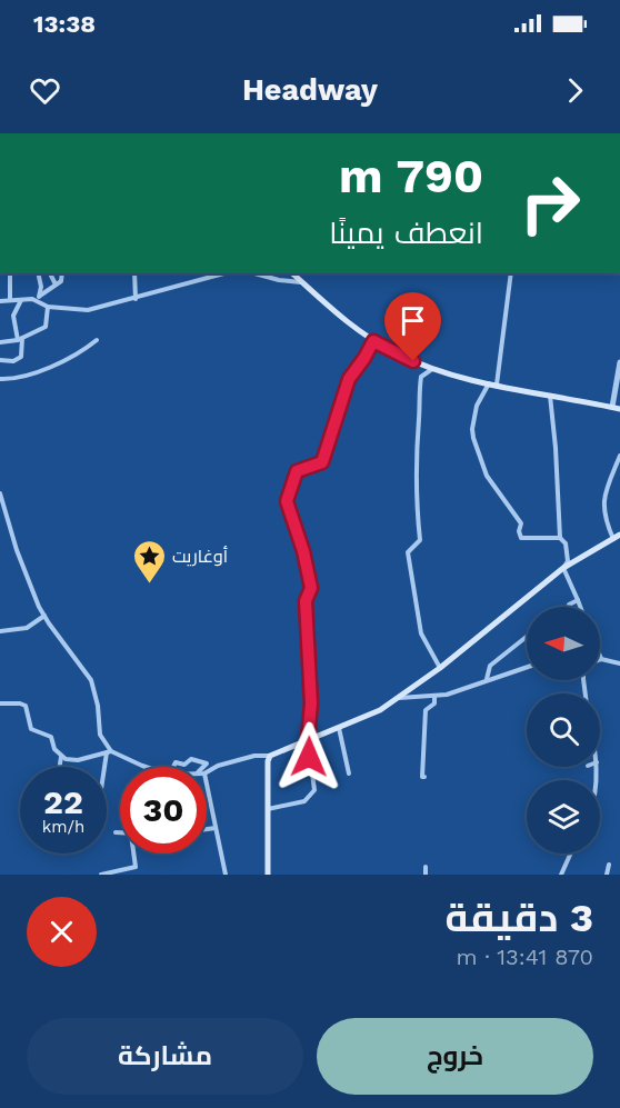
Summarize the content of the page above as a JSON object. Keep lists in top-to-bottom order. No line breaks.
{"places":{"place":["أوغاريت"]},"north":"left","page":{"status":"13:38","header":"Headway","turn":["790 m","انعطف يمينًا"],"speed":"22 km/h","limit":"30","heading":["3 دقيقة","870 m · 13:41"],"buttons":["خروج","مشاركة"]}}
